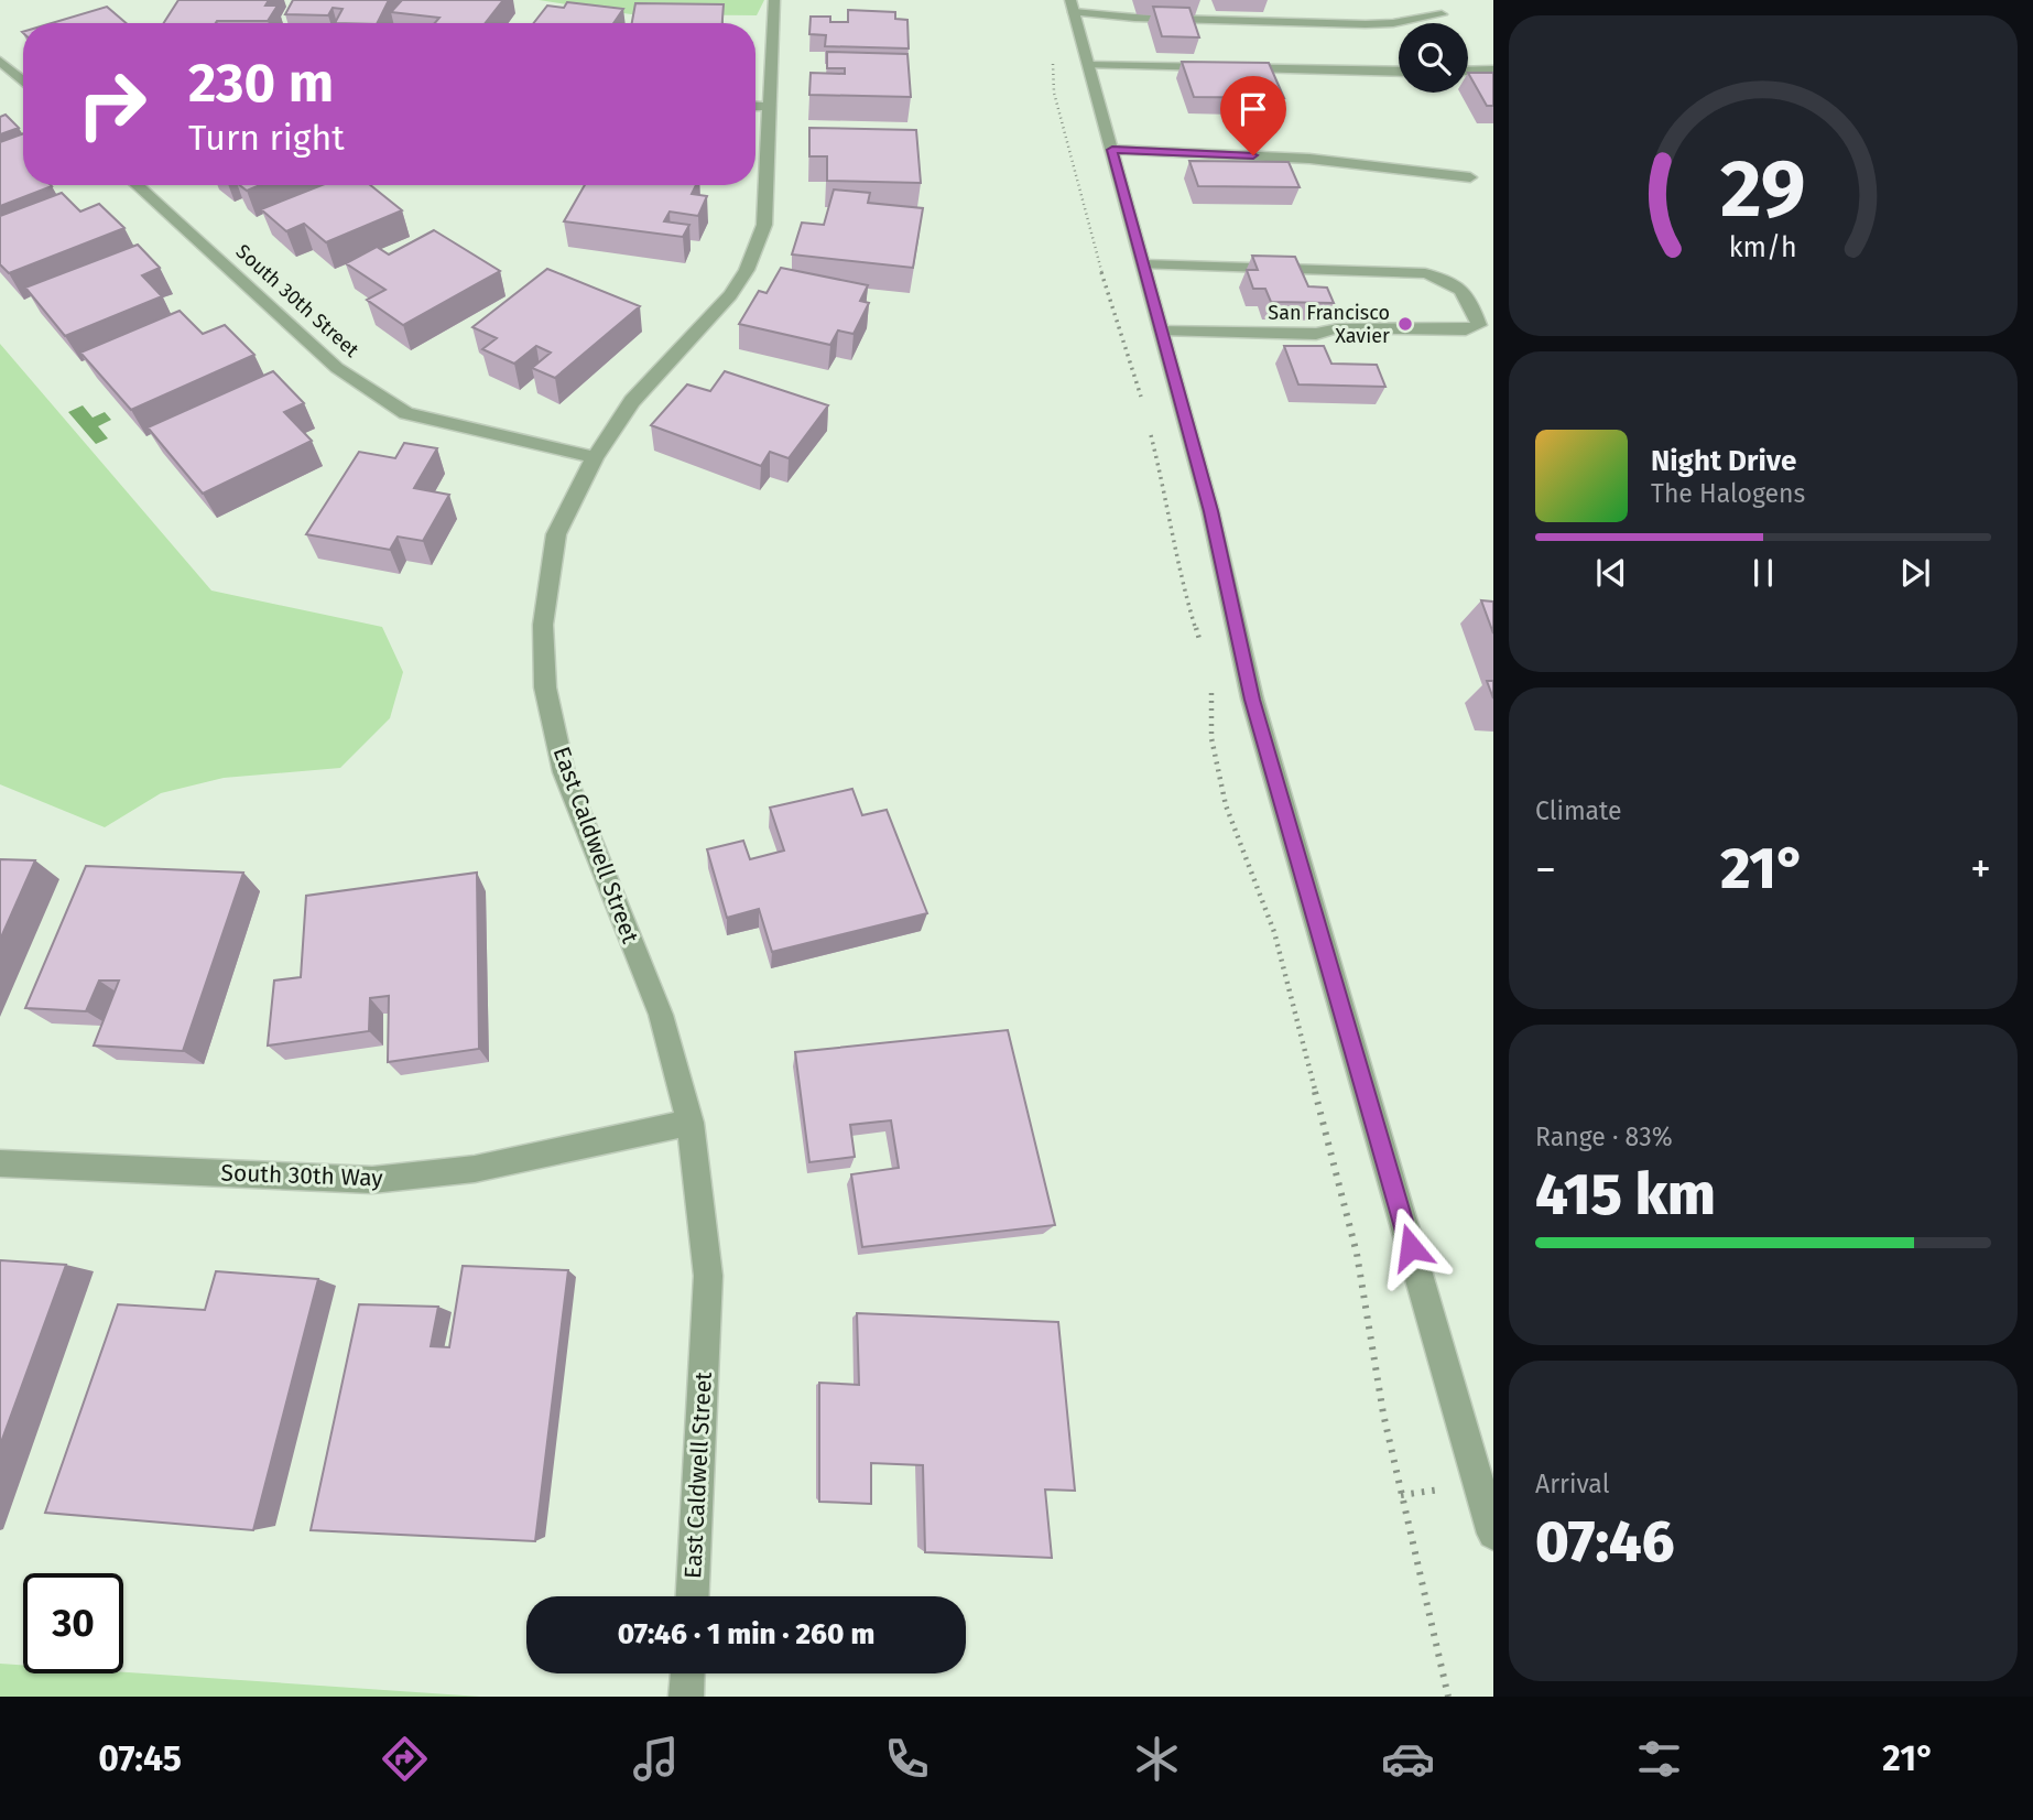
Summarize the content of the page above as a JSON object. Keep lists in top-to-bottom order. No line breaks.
{"streets":{"street":["South 30th Street","East Caldwell Street","South 30th Way"]},"crossings":[["South 30th Street","East Caldwell Street"],["East Caldwell Street","South 30th Way"]],"places":["San Francisco Xavier"],"page":{"turn":["230 m","Turn right"],"song":["Night Drive","The Halogens"],"tile":["Climate",["Range · 83%","415 km"],["Arrival","07:46"]],"heat":["−","21°","+"],"limit":"30","trip":"07:46 · 1 min · 260 m","tabs":["07:45","21°"],"gauge":["29","km/h"]}}
